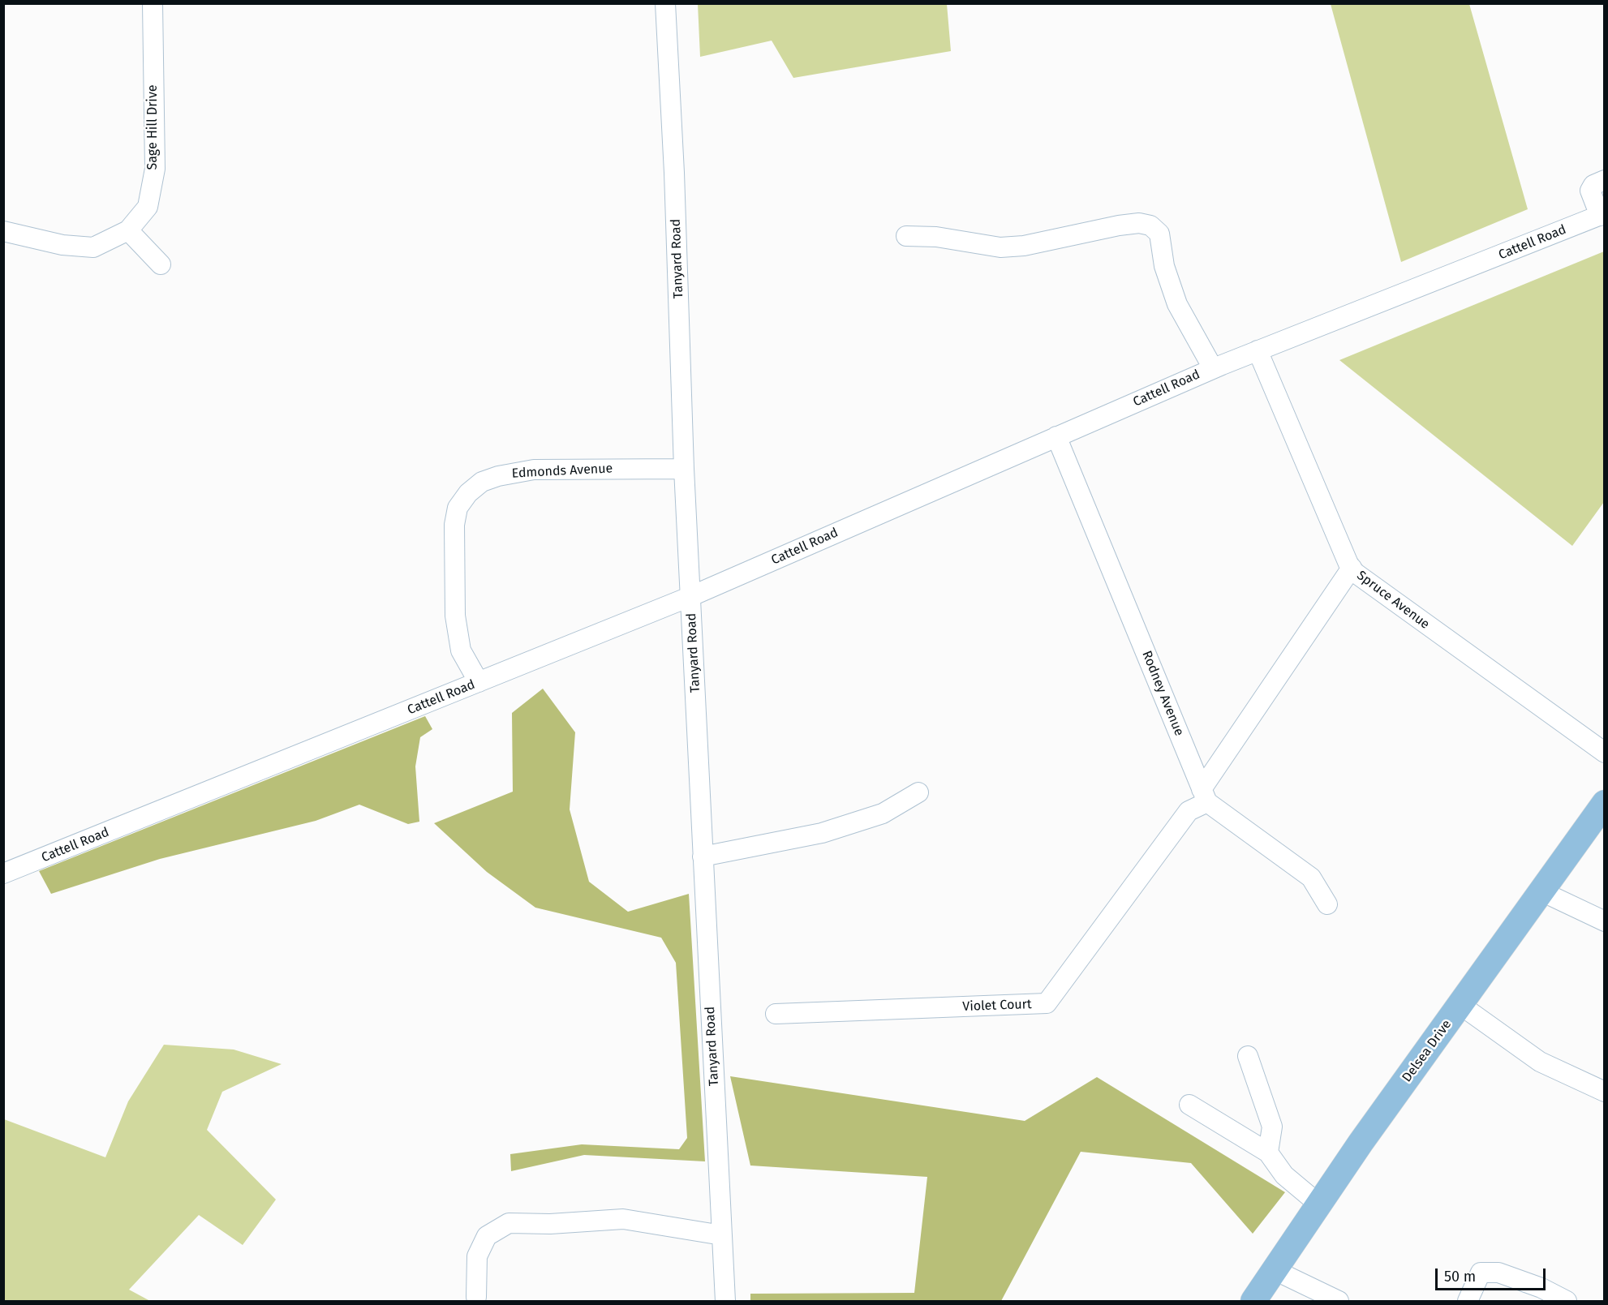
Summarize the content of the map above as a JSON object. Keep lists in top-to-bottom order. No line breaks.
{"streets":{"main road":["Delsea Drive"],"street":["Sage Hill Drive","Cattell Road","Tanyard Road","Edmonds Avenue","Spruce Avenue","Rodney Avenue","Violet Court"]},"crossings":[["Cattell Road","Tanyard Road"],["Cattell Road","Edmonds Avenue"],["Cattell Road","Spruce Avenue"],["Cattell Road","Rodney Avenue"],["Tanyard Road","Edmonds Avenue"],["Rodney Avenue","Violet Court"]],"scale_bar":"50 m"}
